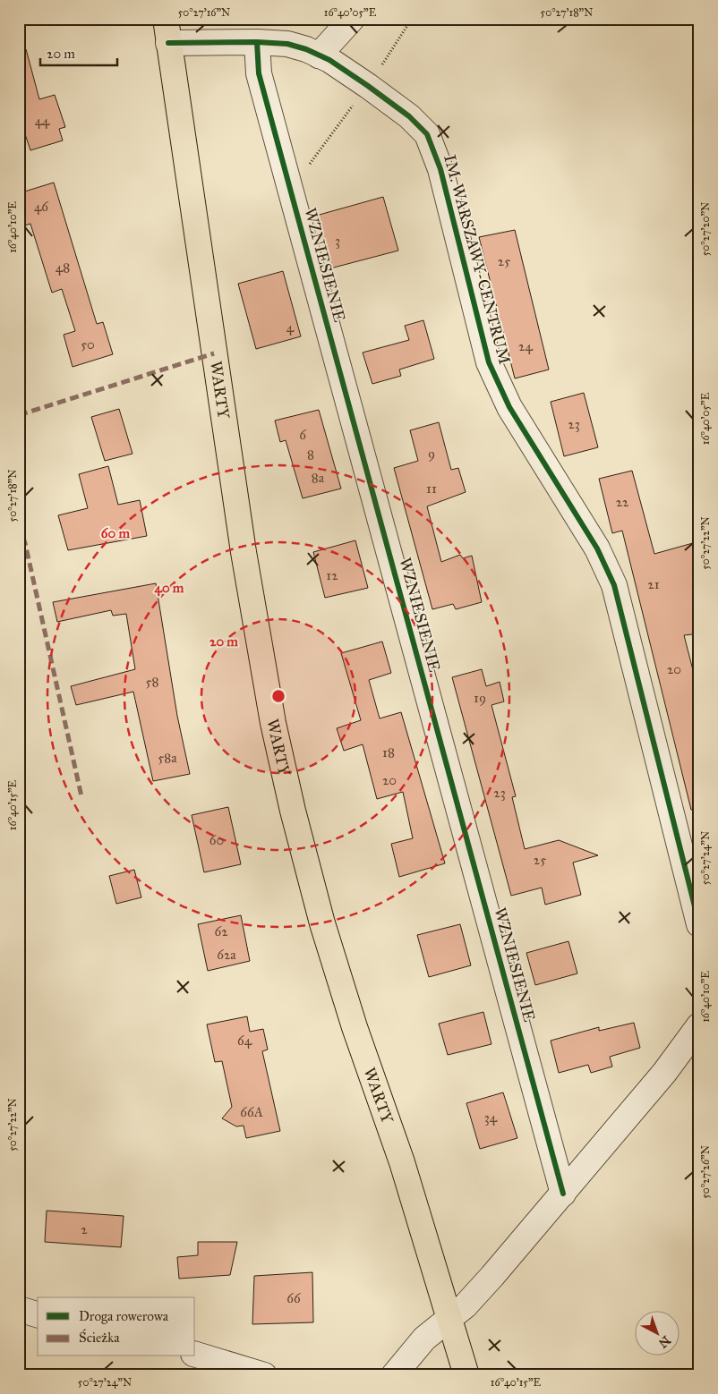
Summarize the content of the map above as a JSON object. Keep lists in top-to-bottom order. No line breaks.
{"streets":{"main road":["WARTY"],"street":["IM. WARSZAWY-CENTRUM","WZNIESIENIE"]},"crossings":[["IM. WARSZAWY-CENTRUM","WZNIESIENIE"],["IM. WARSZAWY-CENTRUM","WARTY"]],"house_numbers":["44","46","3","25","48","4","50","24","23","6","9","8","8a","11","22","12","21","20","58","19","18","58a","20","23","60","25","62","62a","64","66A","34","2","66"],"legend":["Droga rowerowa","Ścieżka"],"scale_bar":"20 m","north":"bottom right","coordinates":["50°27'16\"N","16°40'05\"E","50°27'18\"N","16°40'10\"E","50°27'20\"N","50°27'22\"N","16°40'15\"E","50°27'24\"N","50°27'26\"N"],"rings":["60 m","40 m","20 m"]}
